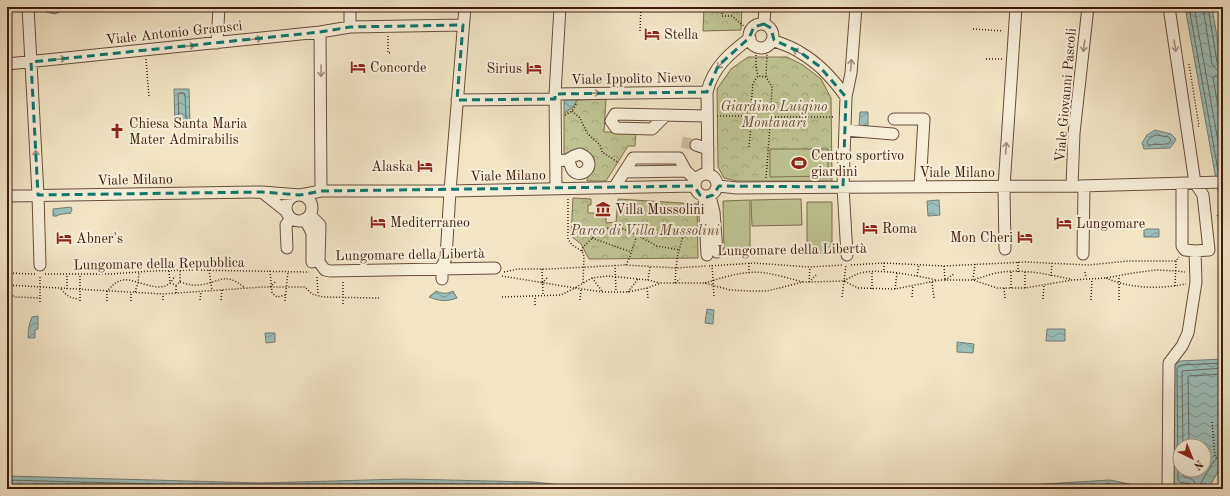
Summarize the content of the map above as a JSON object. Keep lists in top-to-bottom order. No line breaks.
{"streets":{"street":["Viale Antonio Gramsci","Viale Ippolito Nievo","Viale Giovanni Pascoli","Viale Milano","Lungomare della Libertà"],"path":["Lungomare della Repubblica"]},"crossings":[["Viale Giovanni Pascoli","Viale Milano"]],"one_way":["Viale Antonio Gramsci"],"parks":["Giardino Luigino Montanari","Parco di Villa Mussolini"],"places":{"hotel":["Stella","Concorde","Sirius","Alaska","Mediterraneo","Lungomare","Roma","Mon Cheri","Abner's"],"church":["Chiesa Santa Maria Mater Admirabilis"],"sports":["Centro sportivo giardini"],"museum":["Villa Mussolini"]},"north":"bottom right"}
